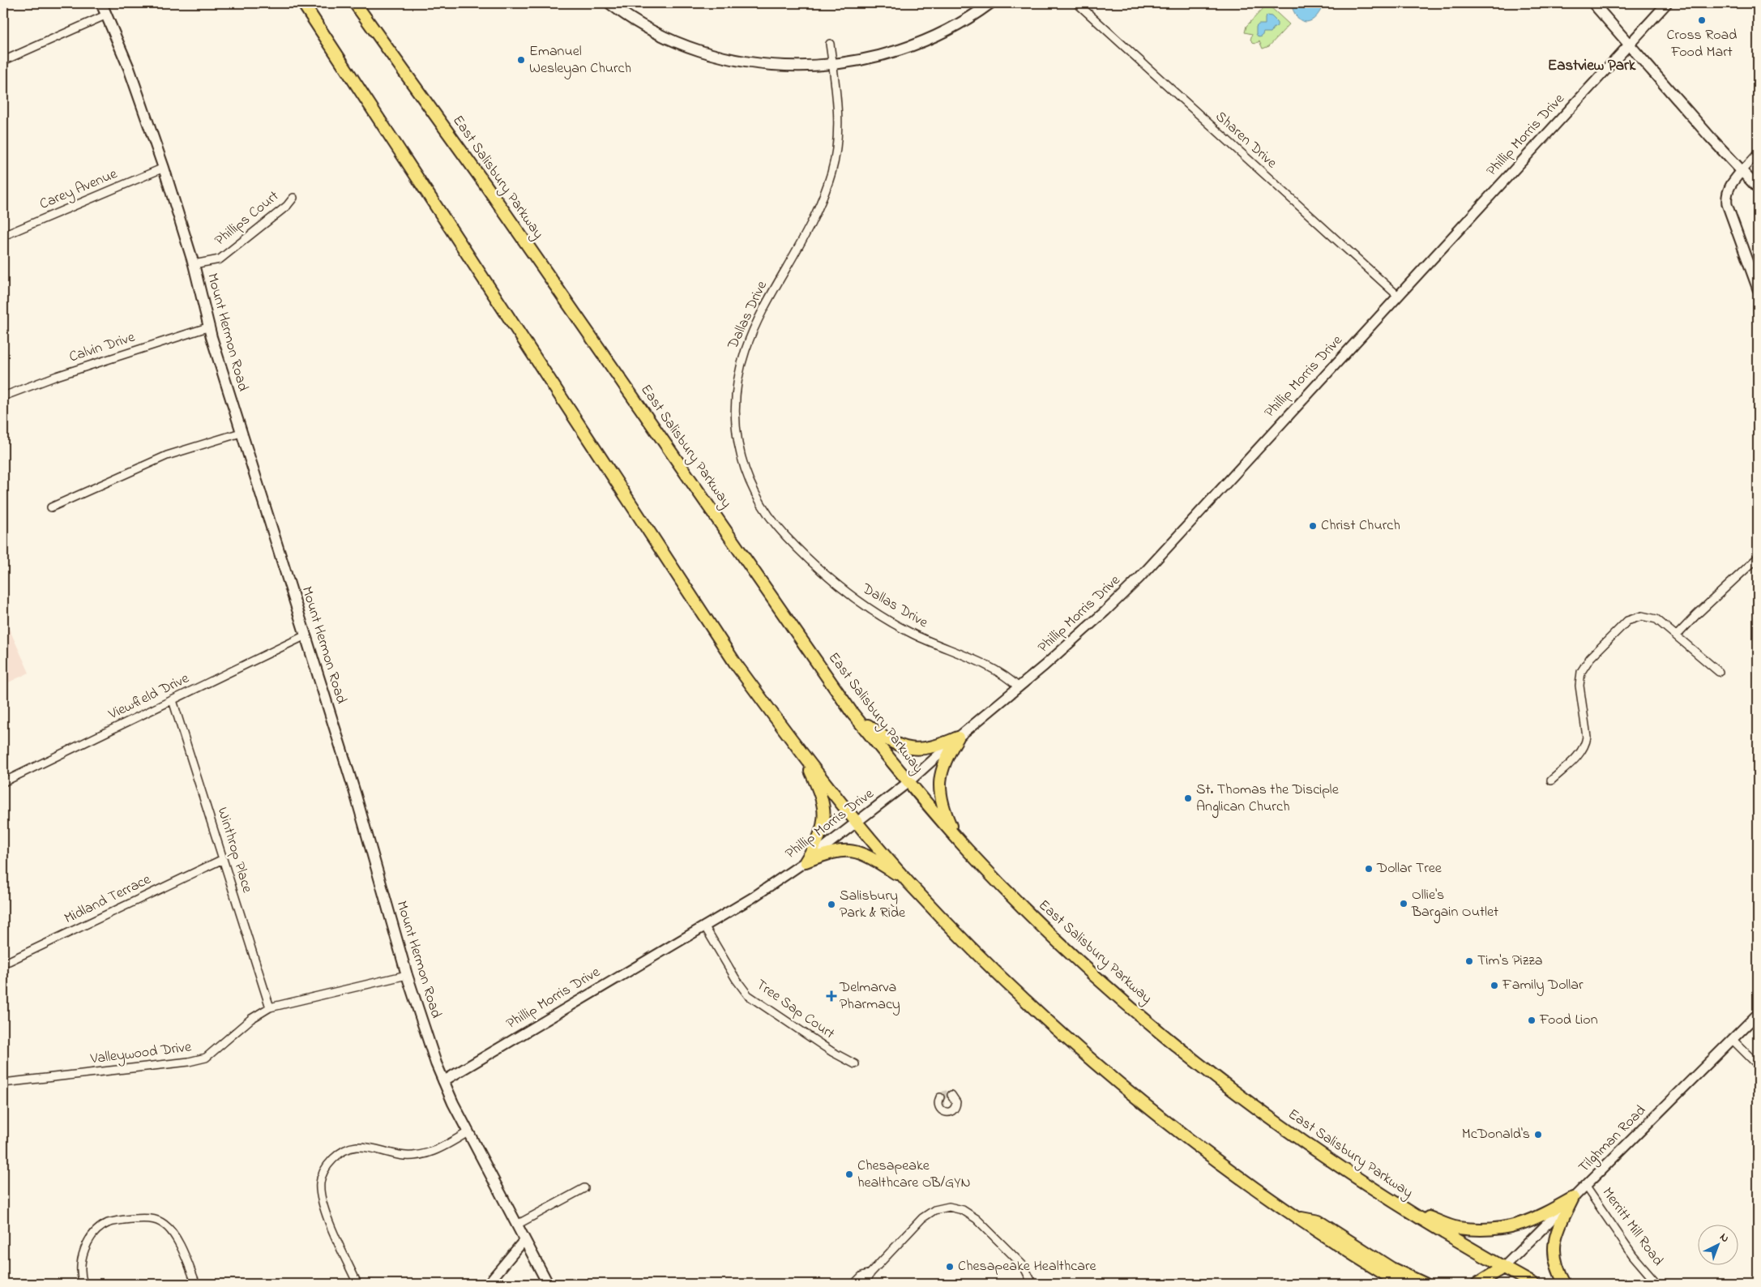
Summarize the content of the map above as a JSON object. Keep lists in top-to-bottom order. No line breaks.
{"streets":{"main road":["East Salisbury Parkway","Mount Hermon Road"],"street":["Phillip Morris Drive","Sharen Drive","Carey Avenue","Phillips Court","Dallas Drive","Calvin Drive","Viewfield Drive","Winthrop Place","Midland Terrace","Tree Sap Court","Valleywood Drive","Tilghman Road","Merritt Mill Road"]},"crossings":[["Phillip Morris Drive","Sharen Drive"],["Phillip Morris Drive","East Salisbury Parkway"],["Phillip Morris Drive","Dallas Drive"],["Phillip Morris Drive","Mount Hermon Road"],["Phillip Morris Drive","Tree Sap Court"],["East Salisbury Parkway","Tilghman Road"],["Carey Avenue","Mount Hermon Road"],["Phillips Court","Mount Hermon Road"],["Mount Hermon Road","Calvin Drive"],["Mount Hermon Road","Viewfield Drive"],["Mount Hermon Road","Valleywood Drive"],["Viewfield Drive","Winthrop Place"],["Winthrop Place","Midland Terrace"],["Winthrop Place","Valleywood Drive"],["Tilghman Road","Merritt Mill Road"]],"districts":["Eastview Park"],"places":{"other":["Cross Road Food Mart","Emanuel Wesleyan Church","Christ Church","St. Thomas the Disciple Anglican Church","Dollar Tree","Ollie's Bargain Outlet","Salisbury Park & Ride","Tim's Pizza","Family Dollar","Food Lion","McDonald's","Chesapeake healthcare OB/GYN","Chesapeake Healthcare"],"health":["Delmarva Pharmacy"]},"north":"top right"}
